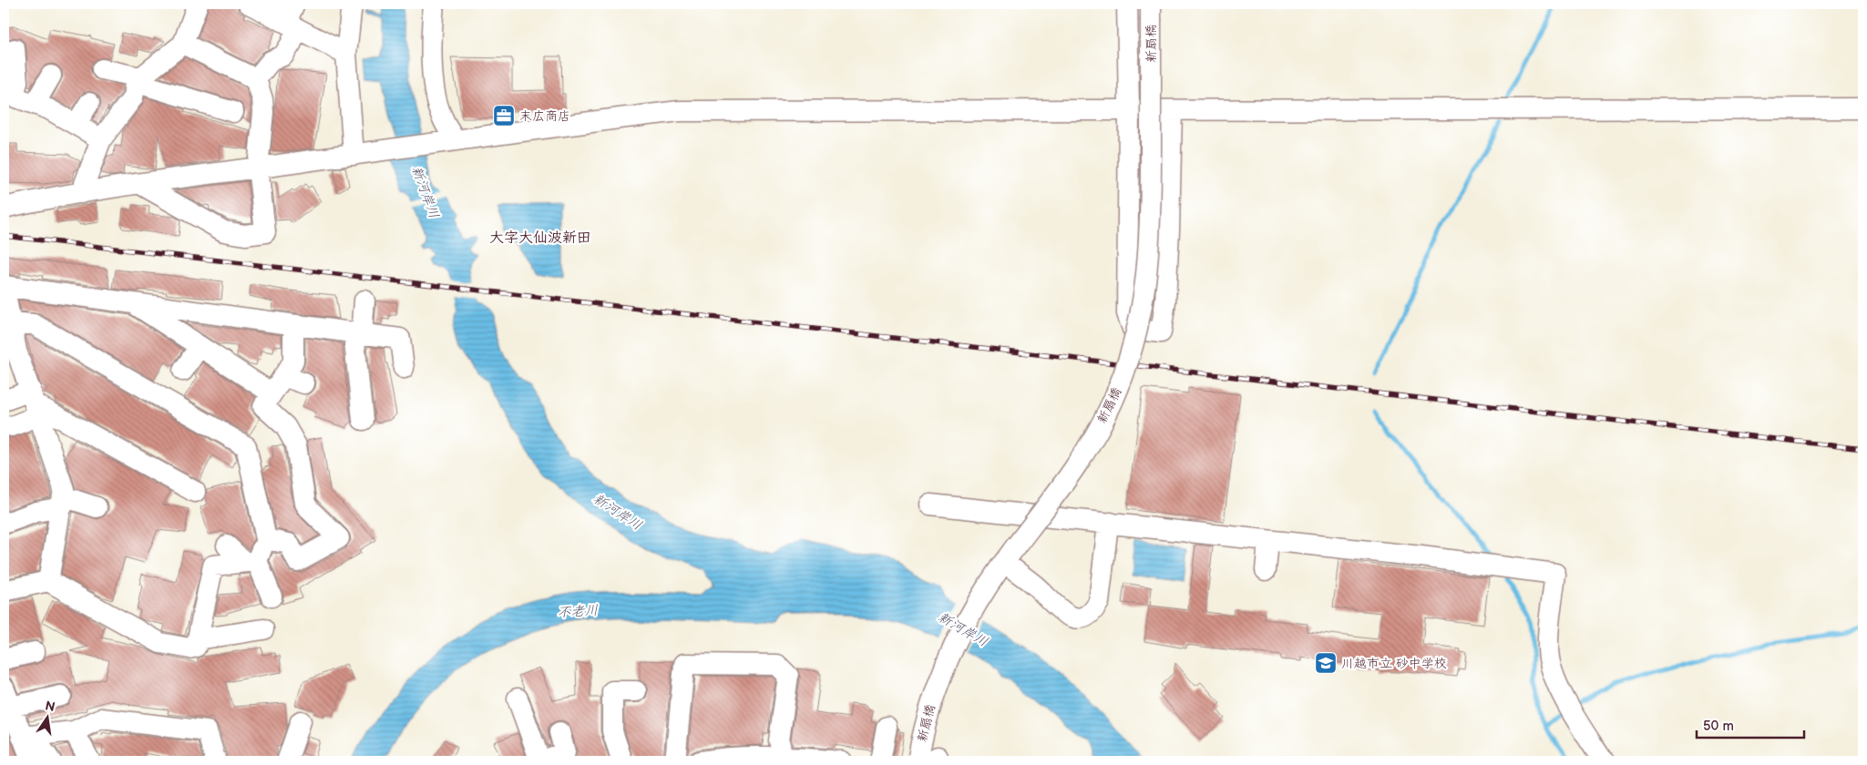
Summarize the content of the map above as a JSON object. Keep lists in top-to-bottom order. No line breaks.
{"streets":{"street":["新扇橋"]},"districts":["大字大仙波新田"],"water":["新河岸川","不老川"],"places":{"office":["末広商店"],"school or university":["川越市立 砂中学校"]},"scale_bar":"50 m","north":"top"}
